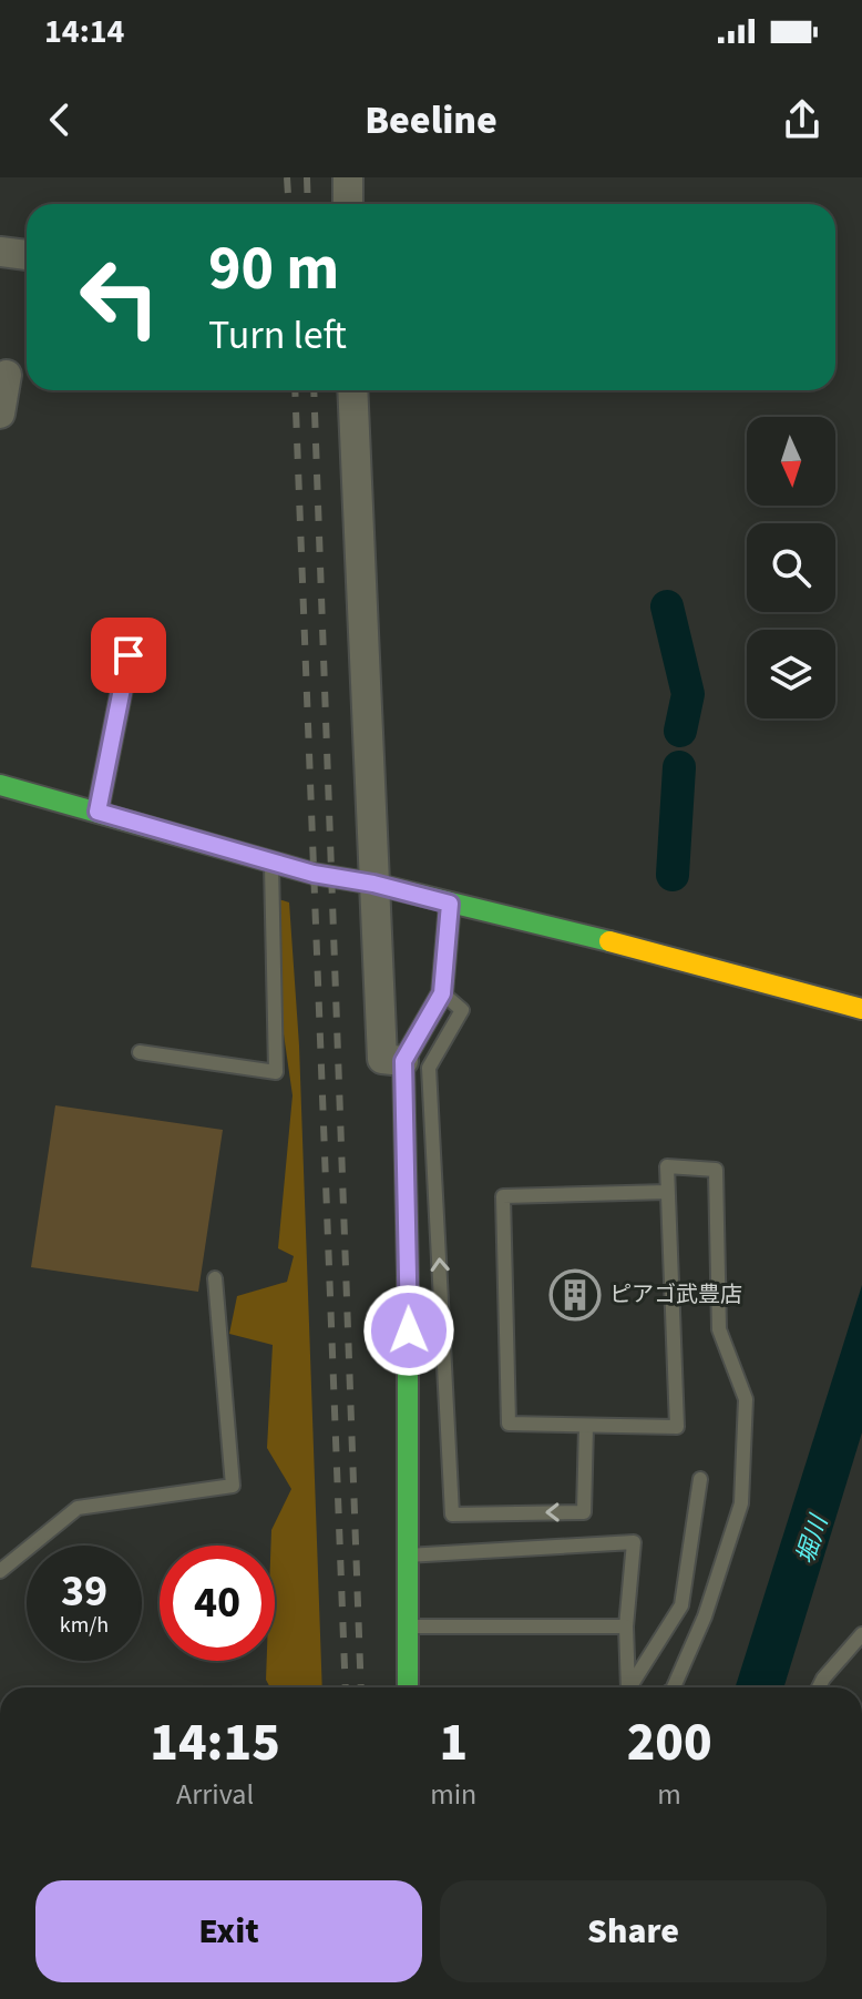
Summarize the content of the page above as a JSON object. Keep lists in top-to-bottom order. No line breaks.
{"water":["堀川"],"places":{"building":["ピアゴ武豊店"]},"north":"bottom","page":{"status":"14:14","header":"Beeline","turn":["90 m","Turn left"],"speed":"39 km/h","limit":"40","eta":["14:15","Arrival","1","min","200","m"],"buttons":["Exit","Share"]}}
